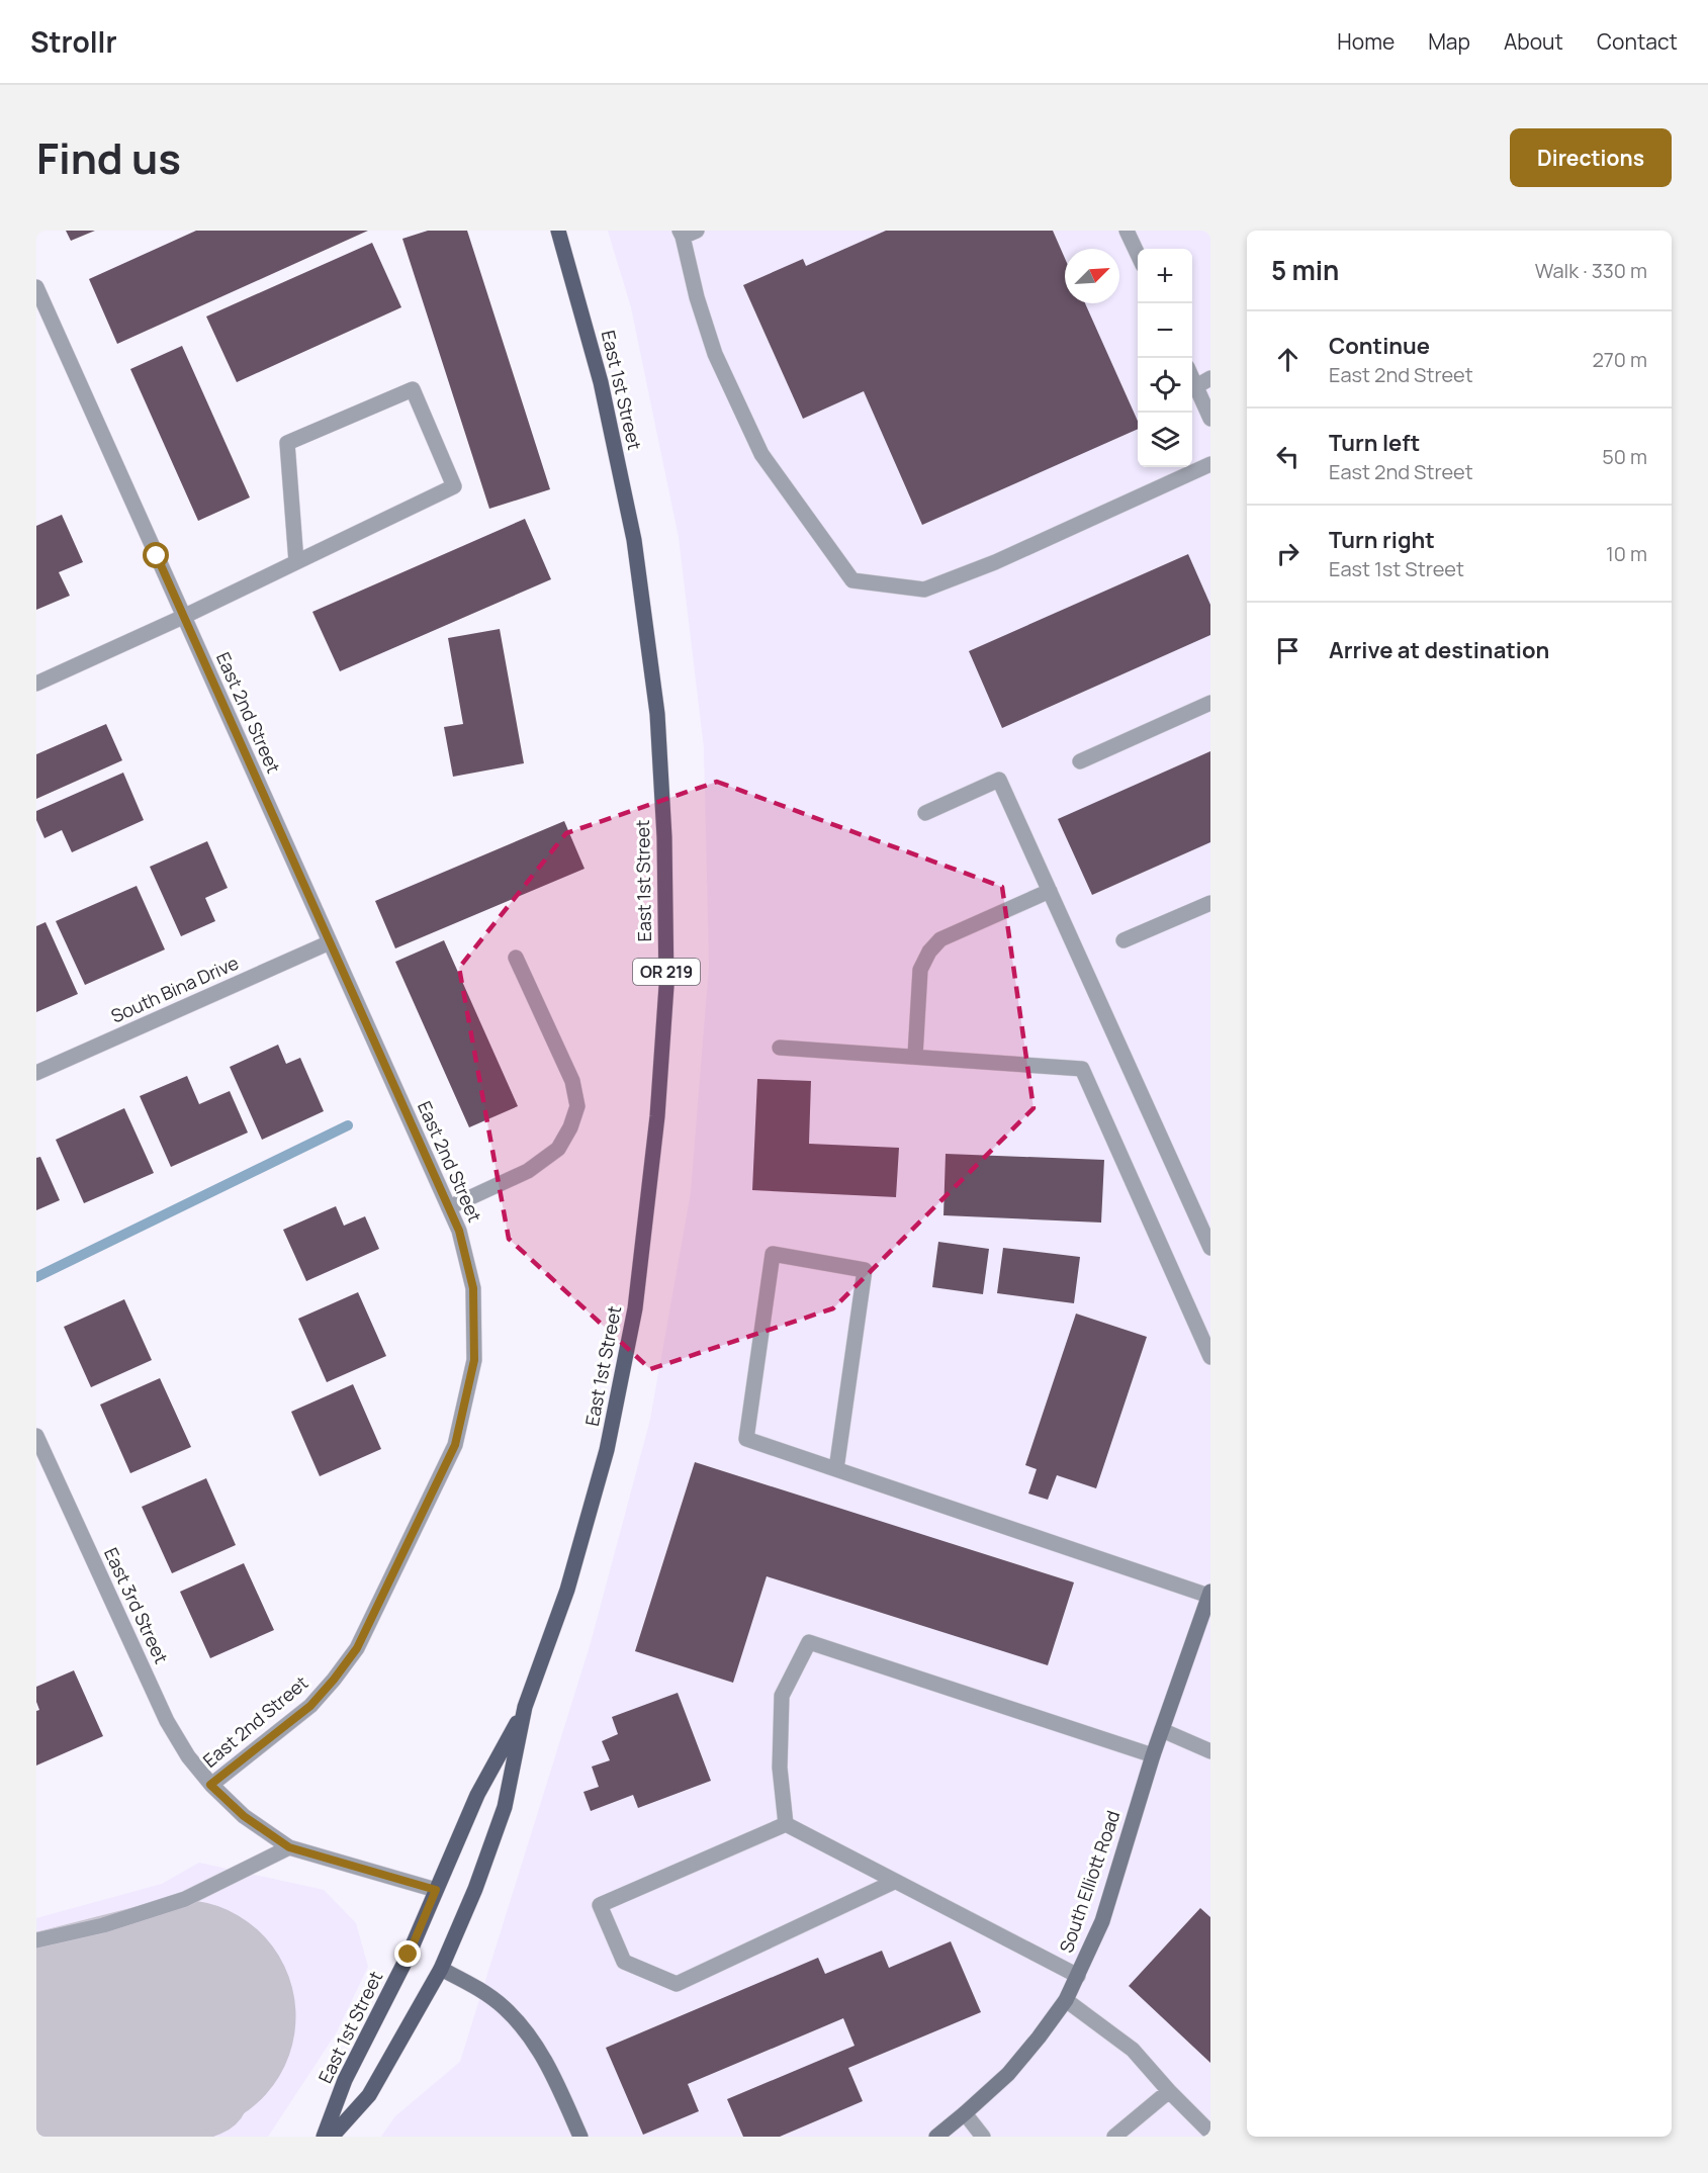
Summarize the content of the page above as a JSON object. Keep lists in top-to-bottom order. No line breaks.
{"streets":{"main road":["East 1st Street","OR 219"],"street":["East 2nd Street","South Bina Drive","East 3rd Street","South Elliott Road"]},"crossings":[["East 1st Street","East 2nd Street"],["East 2nd Street","South Bina Drive"],["East 2nd Street","East 3rd Street"]],"north":"top right","page":{"header":"Strollr","nav":["Home","Map","About","Contact"],"title":"Find us","buttons":"Directions","heading":["5 min","Walk · 330 m"],"map_buttons":["+","−"],"list":[["Continue","East 2nd Street","270 m"],["Turn left","East 2nd Street","50 m"],["Turn right","East 1st Street","10 m"],"Arrive at destination"]}}
